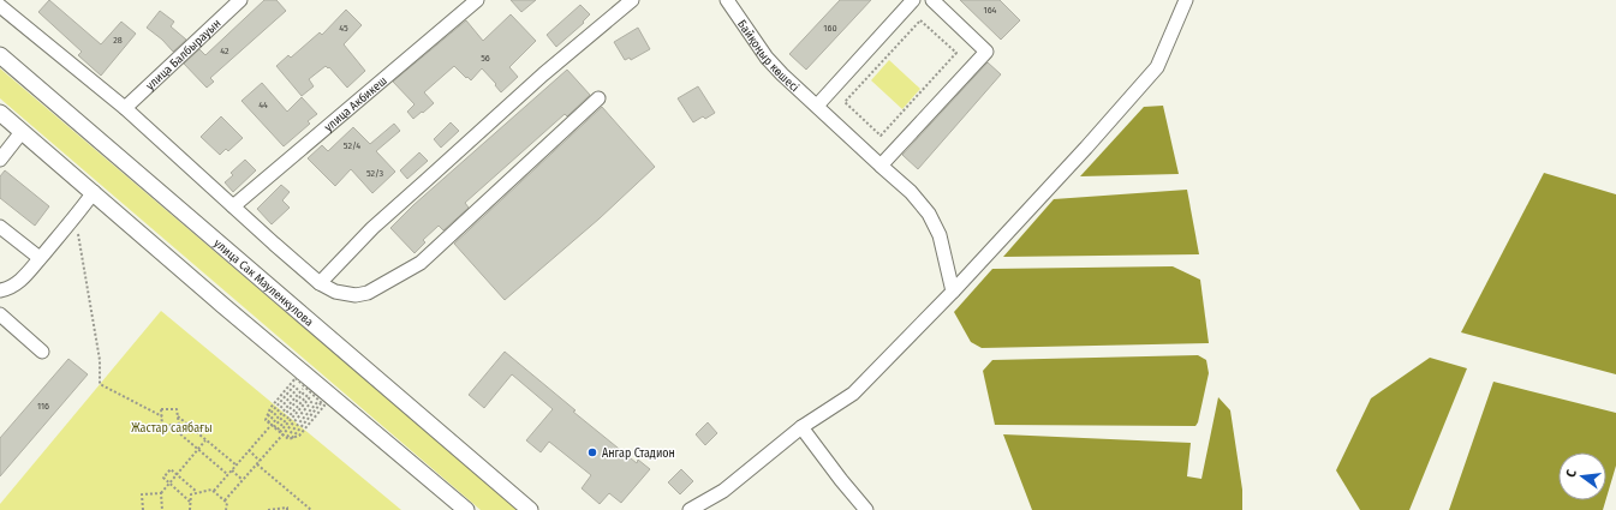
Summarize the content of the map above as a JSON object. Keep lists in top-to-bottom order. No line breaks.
{"streets":{"main road":["улица Сак Мауленкулова"],"street":["улица Балбырауын","Байқоңыр көшесі","улица Акбикеш"]},"parks":["Жастар саябағы"],"places":["Ангар Стадион"],"house_numbers":["164","45","160","28","42","56","44","52/4","52/3","116"],"north":"left"}
